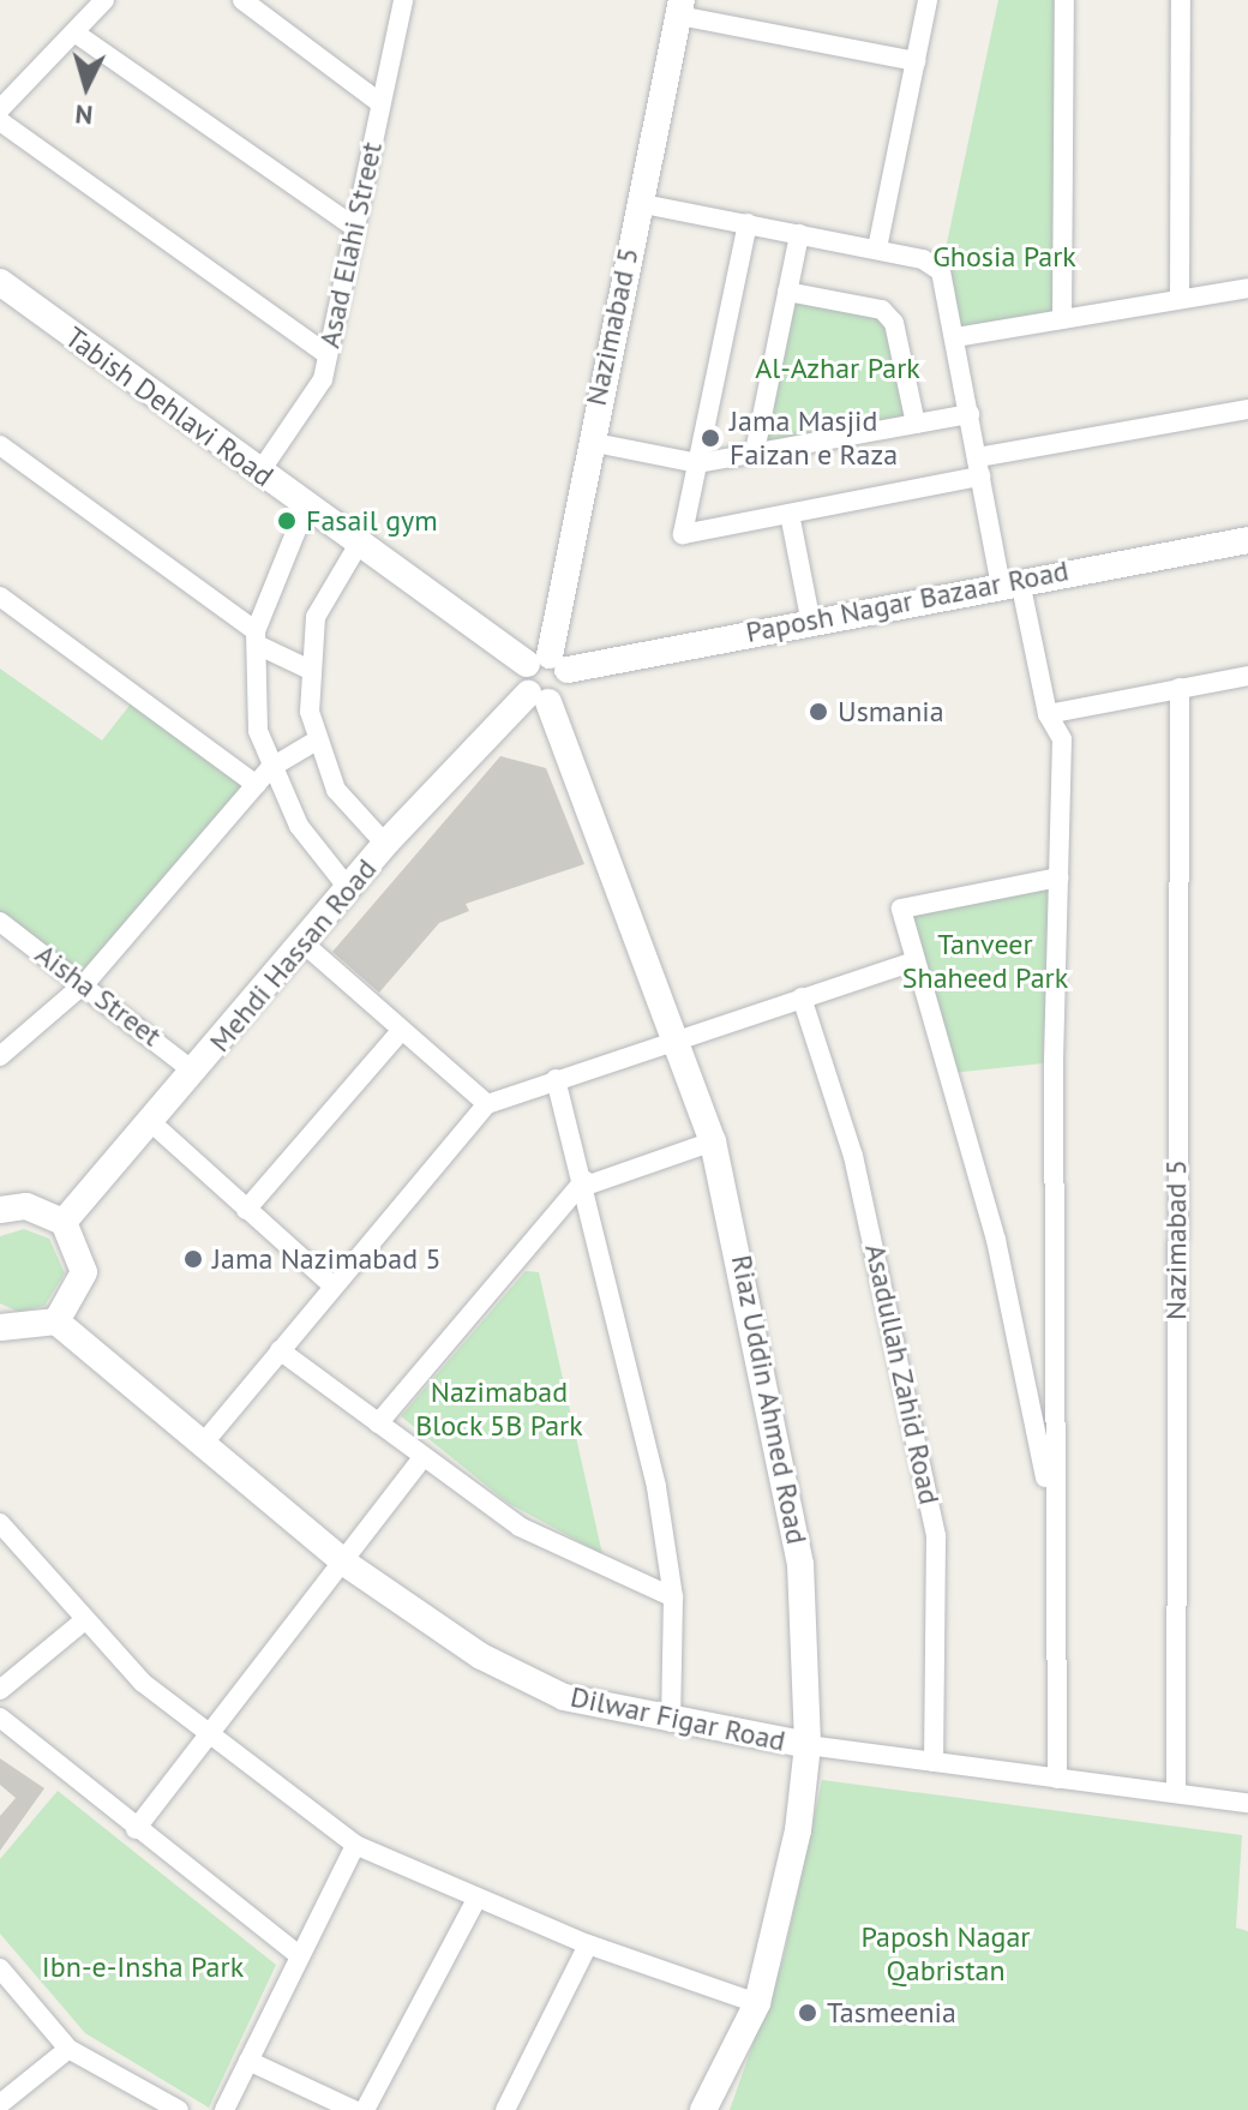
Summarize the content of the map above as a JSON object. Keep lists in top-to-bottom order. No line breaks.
{"streets":{"street":["Asad Elahi Street","Nazimabad 5","Tabish Dehlavi Road","Paposh Nagar Bazaar Road","Mehdi Hassan Road","Aisha Street","Asadullah Zahid Road","Riaz Uddin Ahmed Road","Dilwar Figar Road"]},"crossings":[["Asad Elahi Street","Tabish Dehlavi Road"],["Nazimabad 5","Tabish Dehlavi Road"],["Nazimabad 5","Paposh Nagar Bazaar Road"],["Nazimabad 5","Mehdi Hassan Road"],["Nazimabad 5","Riaz Uddin Ahmed Road"],["Nazimabad 5","Dilwar Figar Road"],["Tabish Dehlavi Road","Paposh Nagar Bazaar Road"],["Tabish Dehlavi Road","Mehdi Hassan Road"],["Tabish Dehlavi Road","Riaz Uddin Ahmed Road"],["Paposh Nagar Bazaar Road","Mehdi Hassan Road"],["Paposh Nagar Bazaar Road","Riaz Uddin Ahmed Road"],["Mehdi Hassan Road","Aisha Street"],["Mehdi Hassan Road","Riaz Uddin Ahmed Road"],["Asadullah Zahid Road","Dilwar Figar Road"],["Riaz Uddin Ahmed Road","Dilwar Figar Road"]],"parks":["Ghosia Park","Al-Azhar Park","Tanveer Shaheed Park","Nazimabad Block 5B Park","Paposh Nagar Qabristan","Ibn-e-Insha Park"],"places":["Jama Masjid Faizan e Raza","Fasail gym","Usmania","Jama Nazimabad 5","Tasmeenia"],"north":"bottom"}
